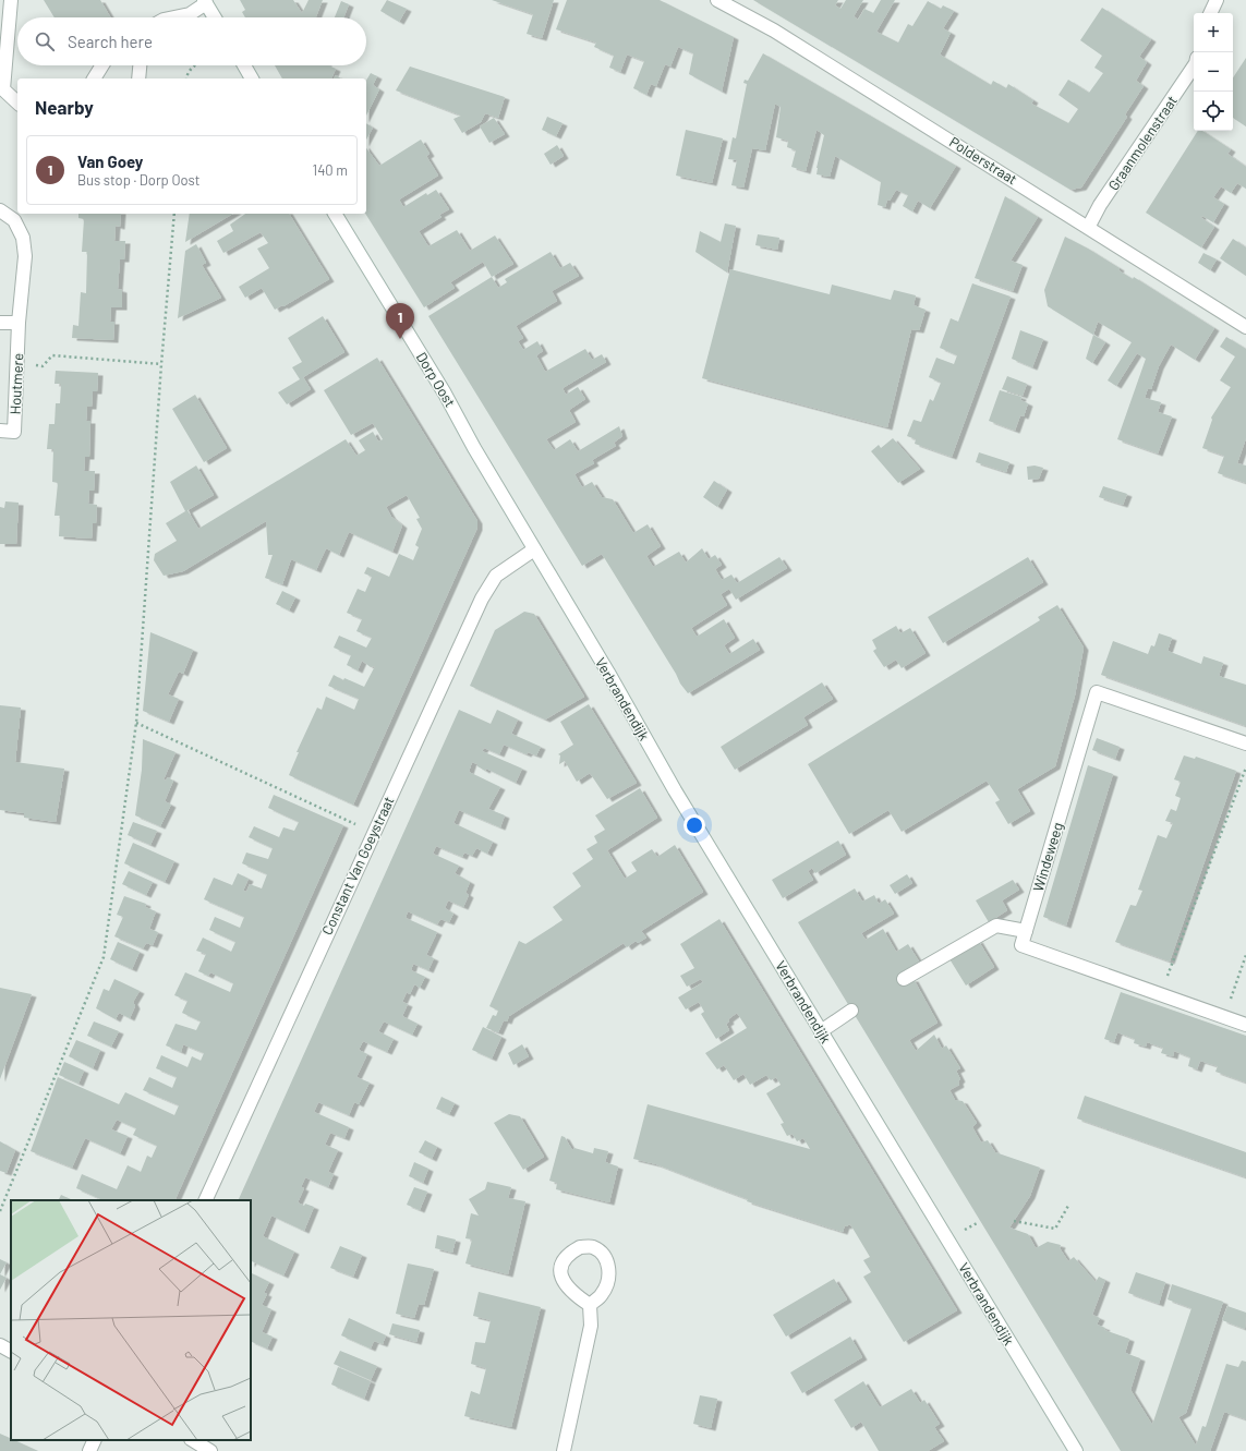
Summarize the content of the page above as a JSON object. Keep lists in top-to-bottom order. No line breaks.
{"streets":{"street":["Graanmolenstraat","Polderstraat","Dorp Oost","Houtmere","Verbrandendijk","Windeweeg","Constant Van Goeystraat"]},"crossings":[["Graanmolenstraat","Polderstraat"],["Dorp Oost","Verbrandendijk"],["Dorp Oost","Constant Van Goeystraat"],["Verbrandendijk","Constant Van Goeystraat"]],"page":{"map_buttons":["+","−"],"search":"Search here","heading":"Nearby","list":[{"mark":"1","name":"Van Goey","note":"Bus stop · Dorp Oost","value":"140 m"}],"pins":"1"}}
